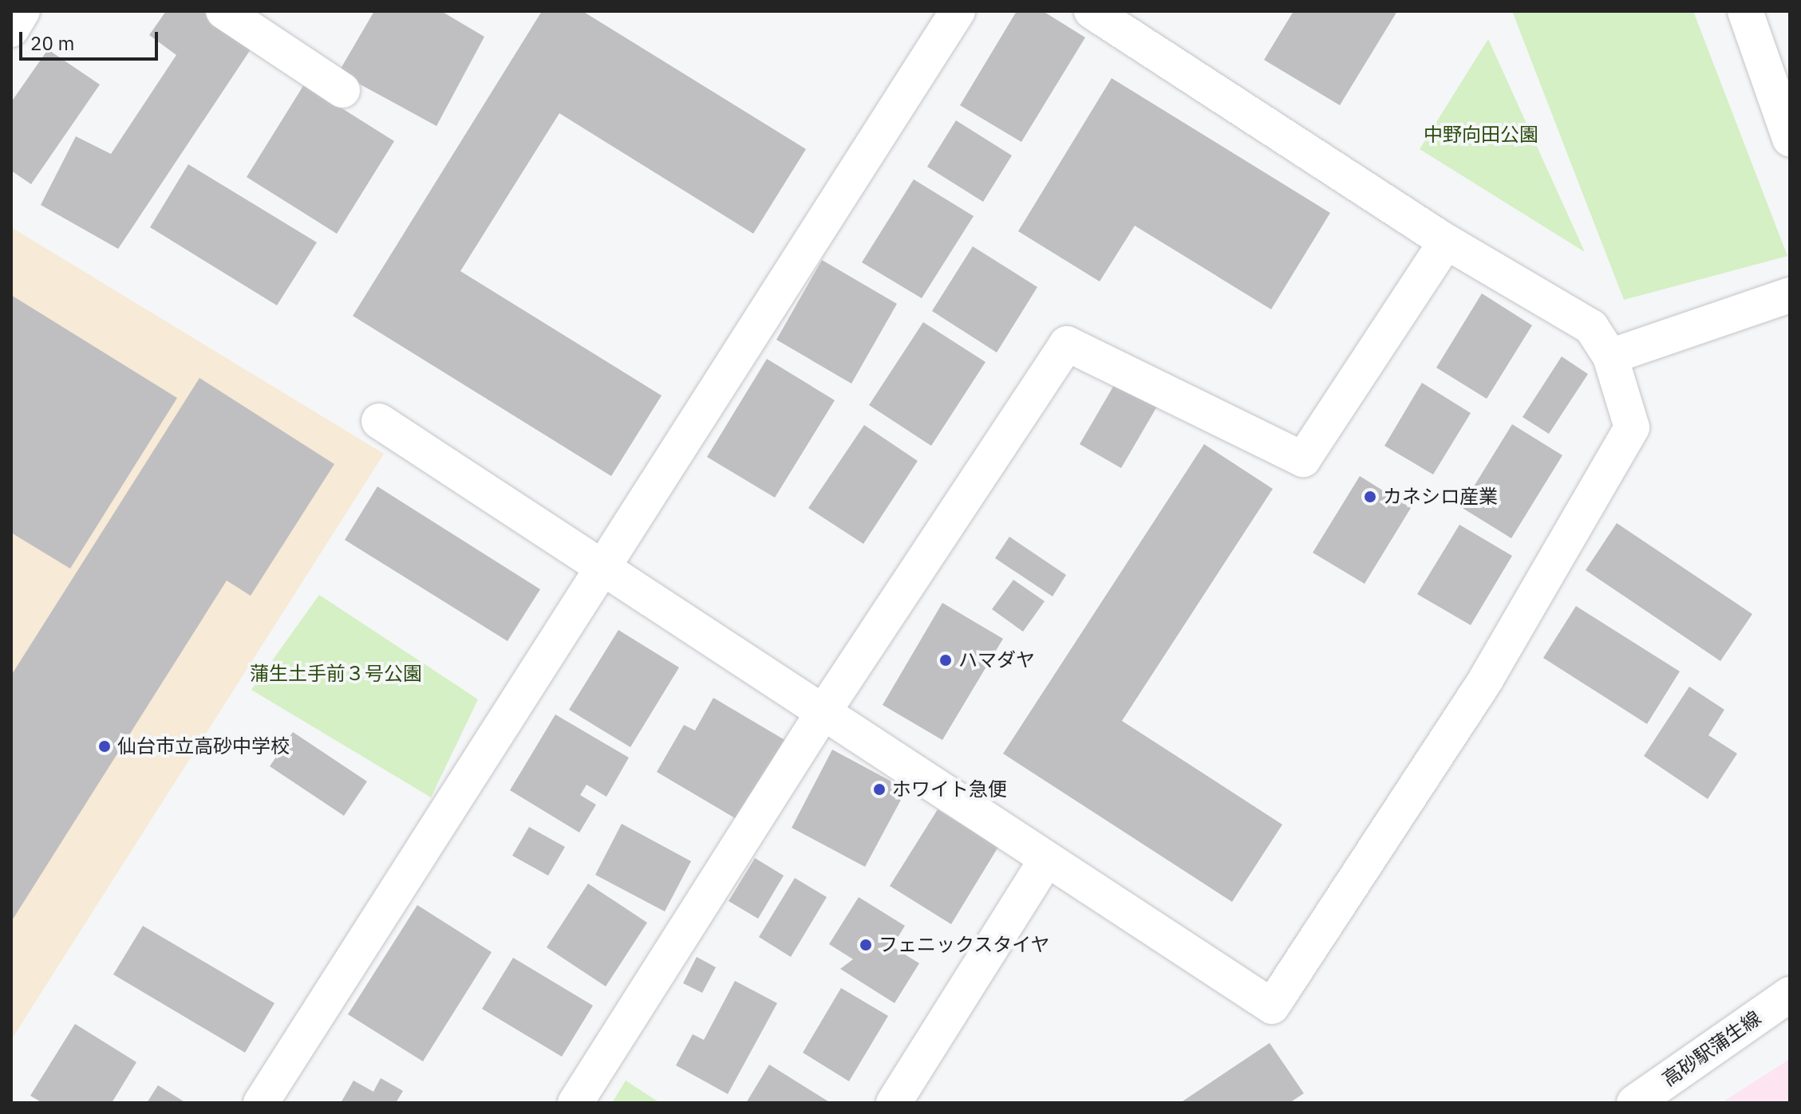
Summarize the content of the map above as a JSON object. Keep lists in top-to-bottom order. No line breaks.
{"streets":{"street":["高砂駅蒲生線"]},"parks":["中野向田公園","蒲生土手前３号公園"],"places":["カネシロ産業","ハマダヤ","仙台市立高砂中学校","ホワイト急便","フェニックスタイヤ"],"scale_bar":"20 m"}
